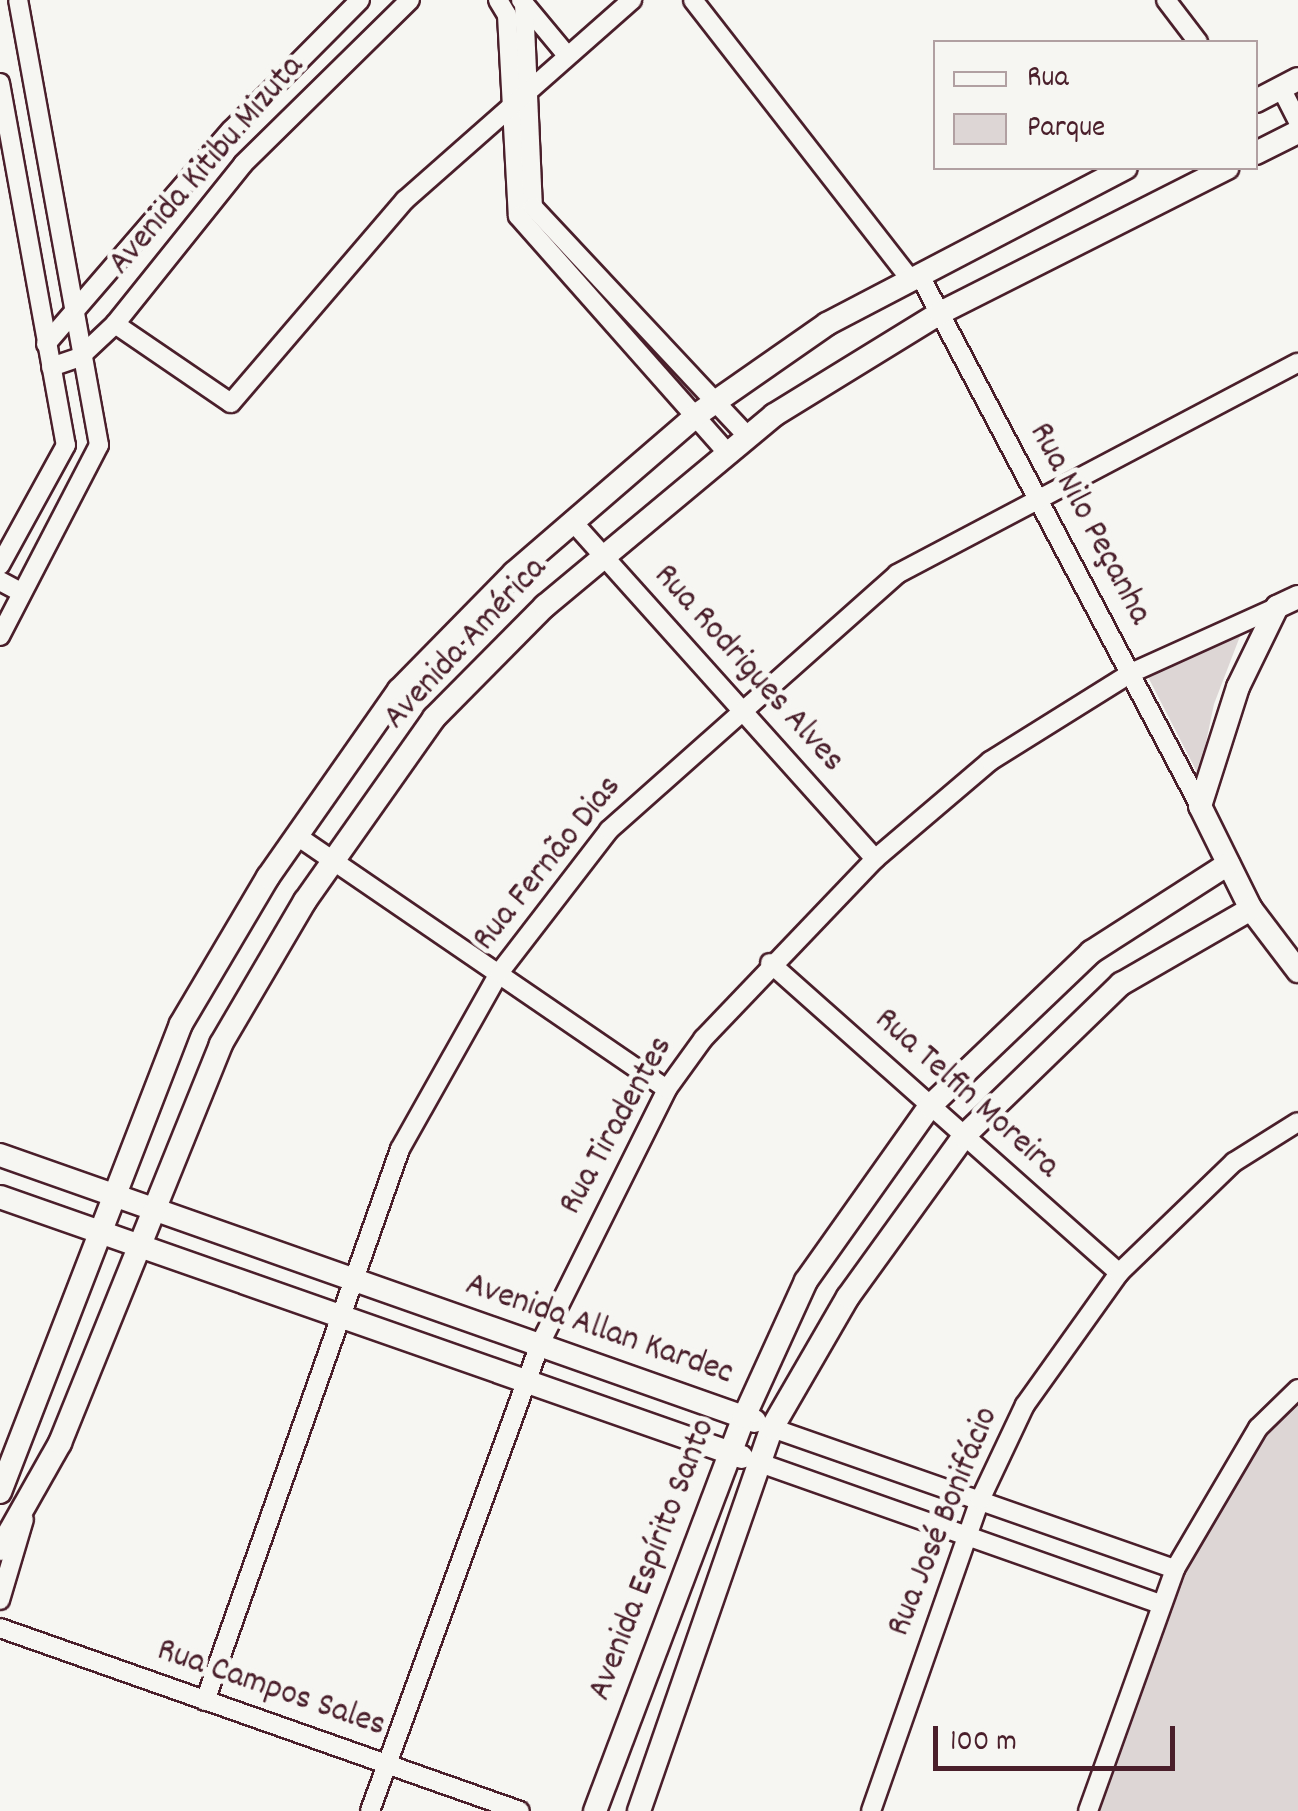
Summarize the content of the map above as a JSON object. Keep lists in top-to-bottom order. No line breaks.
{"streets":{"main road":["Avenida América","Avenida Allan Kardec","Avenida Espírito Santo"],"street":["Avenida Kitibu Mizuta","Rua Nilo Peçanha","Rua Rodrigues Alves","Rua Fernão Dias","Rua Telfin Moreira","Rua Tiradentes","Rua José Bonifácio","Rua Campos Sales"]},"crossings":[["Rua Nilo Peçanha","Avenida América"],["Rua Nilo Peçanha","Rua Fernão Dias"],["Rua Nilo Peçanha","Rua Tiradentes"],["Avenida América","Rua Rodrigues Alves"],["Avenida América","Avenida Allan Kardec"],["Rua Rodrigues Alves","Rua Fernão Dias"],["Rua Rodrigues Alves","Rua Tiradentes"],["Rua Fernão Dias","Avenida Allan Kardec"],["Rua Fernão Dias","Rua Campos Sales"],["Rua Telfin Moreira","Rua Tiradentes"],["Rua Telfin Moreira","Rua José Bonifácio"],["Rua Telfin Moreira","Avenida Espírito Santo"],["Rua Tiradentes","Avenida Allan Kardec"],["Rua Tiradentes","Rua Campos Sales"],["Avenida Allan Kardec","Rua José Bonifácio"],["Avenida Allan Kardec","Avenida Espírito Santo"]],"legend":["Rua","Parque"],"scale_bar":"100 m"}
